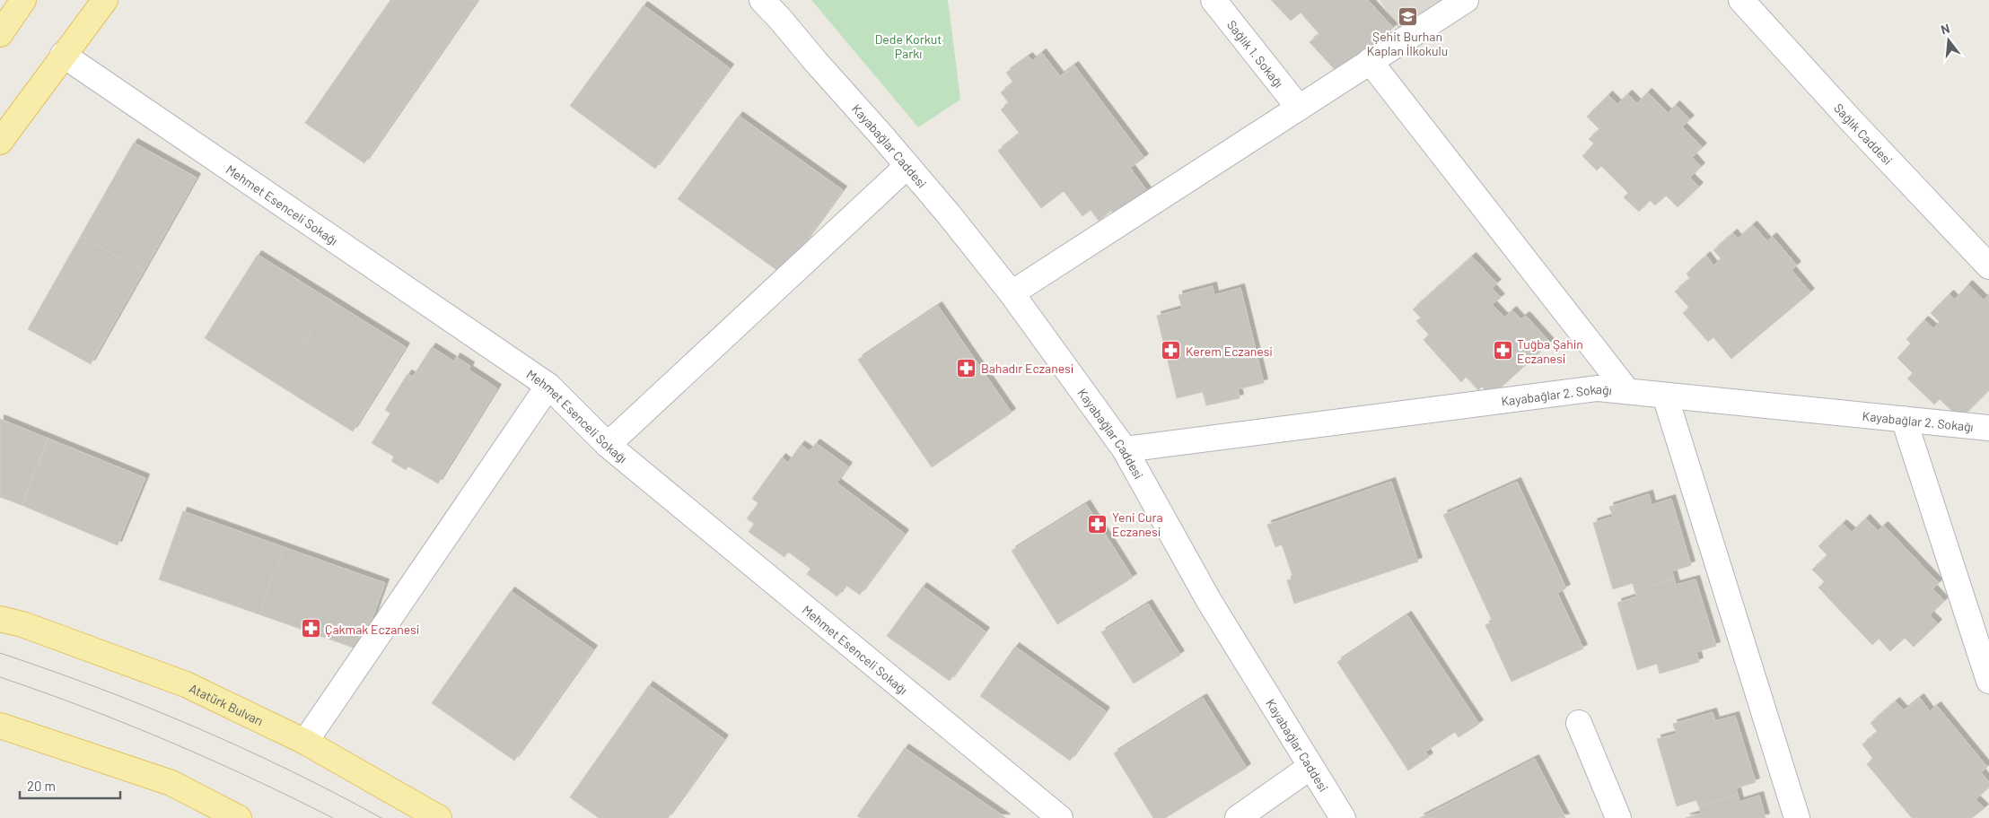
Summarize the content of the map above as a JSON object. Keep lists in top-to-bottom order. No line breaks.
{"streets":{"main road":["Atatürk Bulvarı"],"street":["Sağlık 1. Sokağı","Sağlık Caddesi","Kayabağlar Caddesi","Mehmet Esenceli Sokağı","Kayabağlar 2. Sokağı"]},"crossings":[["Kayabağlar Caddesi","Kayabağlar 2. Sokağı"]],"parks":["Dede Korkut Parkı"],"places":{"school or university":["Şehit Burhan Kaplan İlkokulu"],"pharmacy":["Kerem Eczanesi","Tuğba Şahin Eczanesi","Bahadır Eczanesi","Yeni Cura Eczanesi","Çakmak Eczanesi"]},"scale_bar":"20 m","north":"top"}
